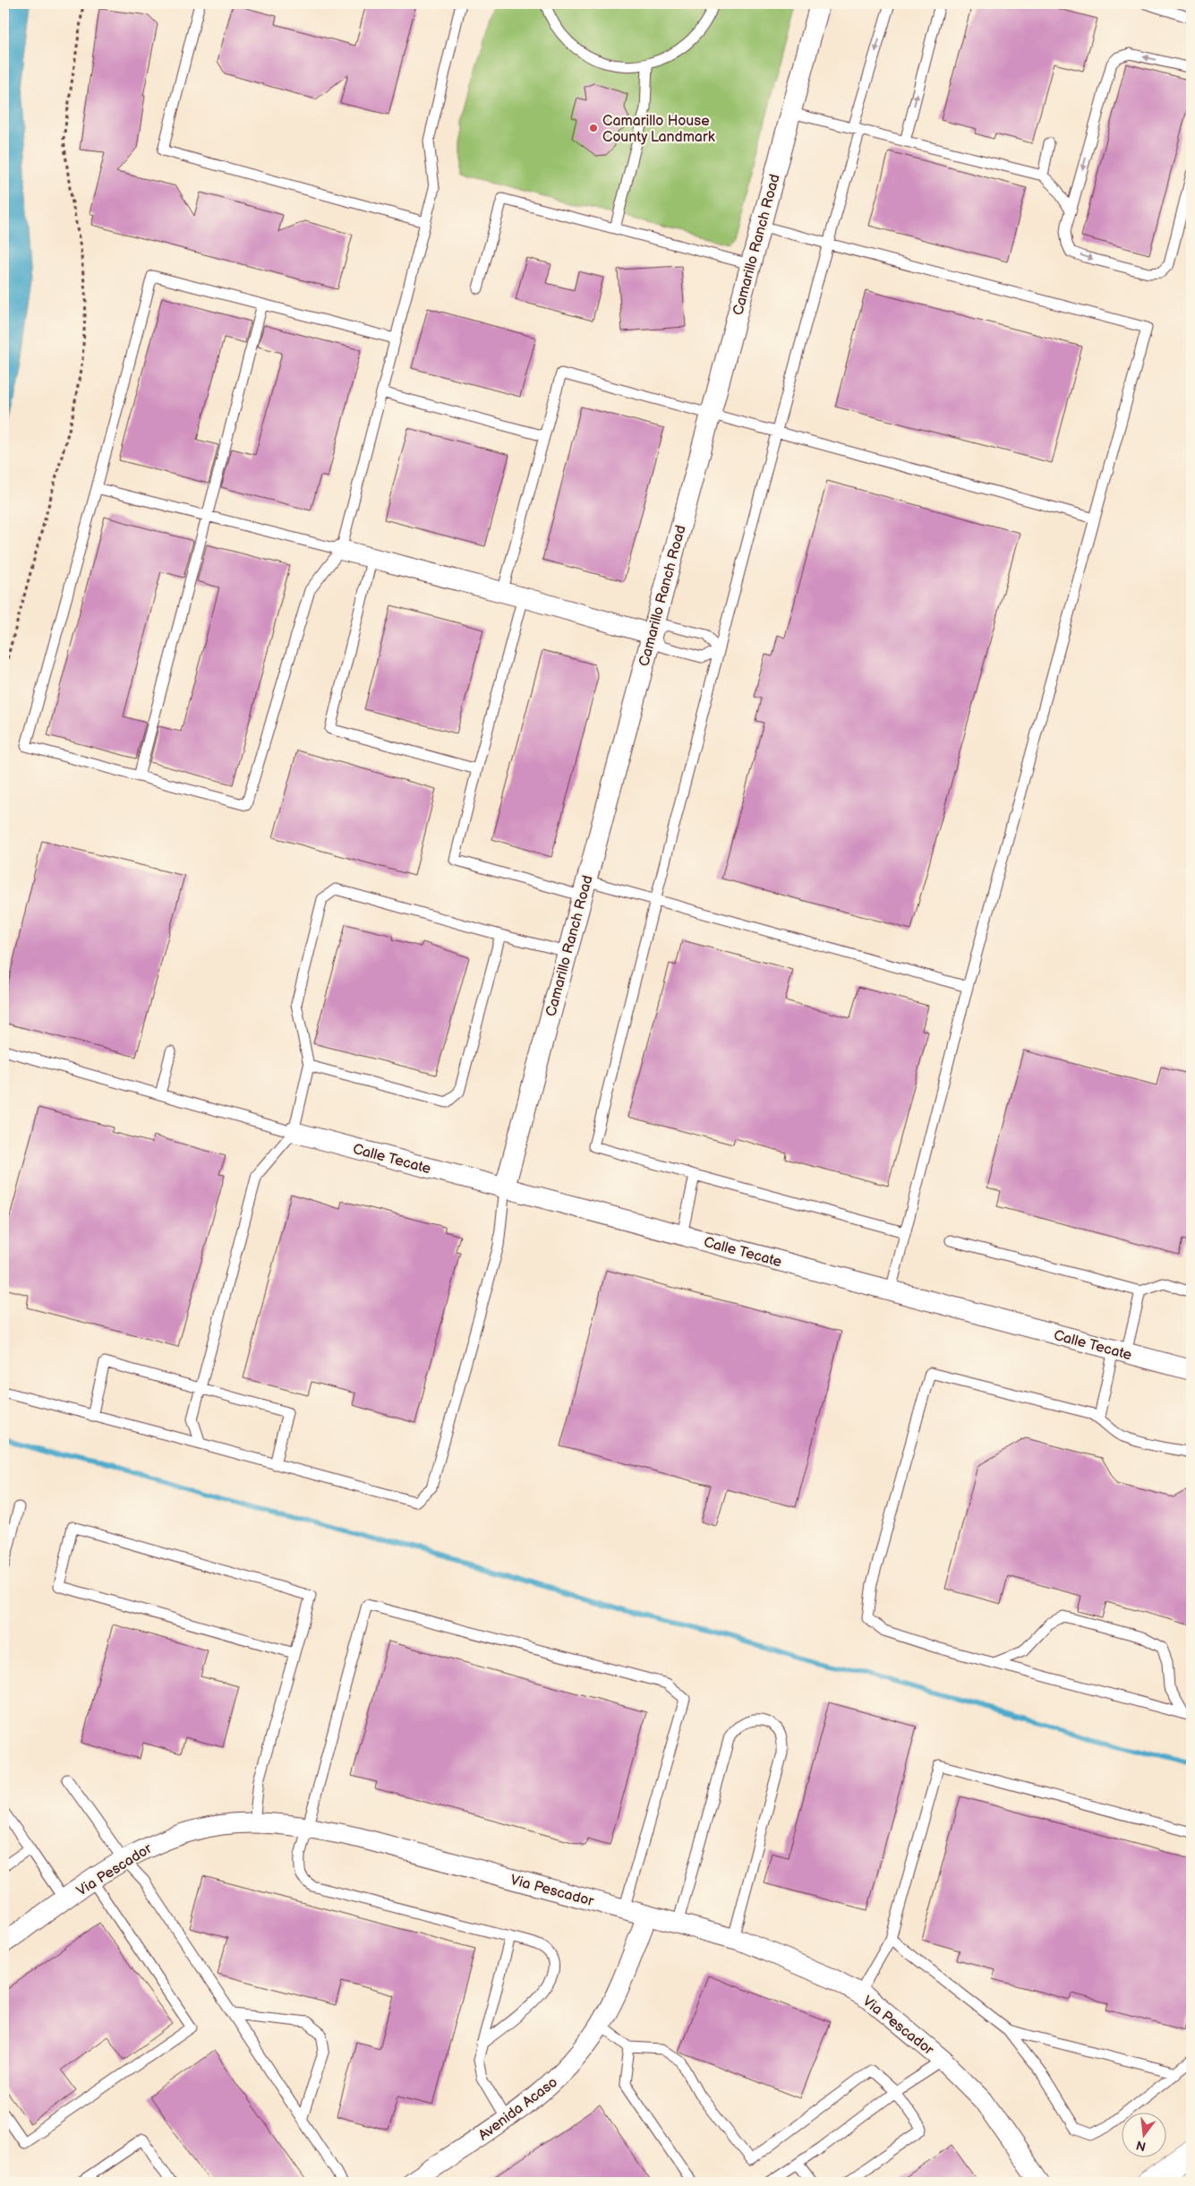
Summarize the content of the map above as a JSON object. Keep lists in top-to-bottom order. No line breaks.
{"streets":{"street":["Camarillo Ranch Road","Calle Tecate","Via Pescador","Avenida Acaso"]},"crossings":[["Camarillo Ranch Road","Calle Tecate"],["Via Pescador","Avenida Acaso"]],"places":["Camarillo House County Landmark"],"north":"bottom"}
